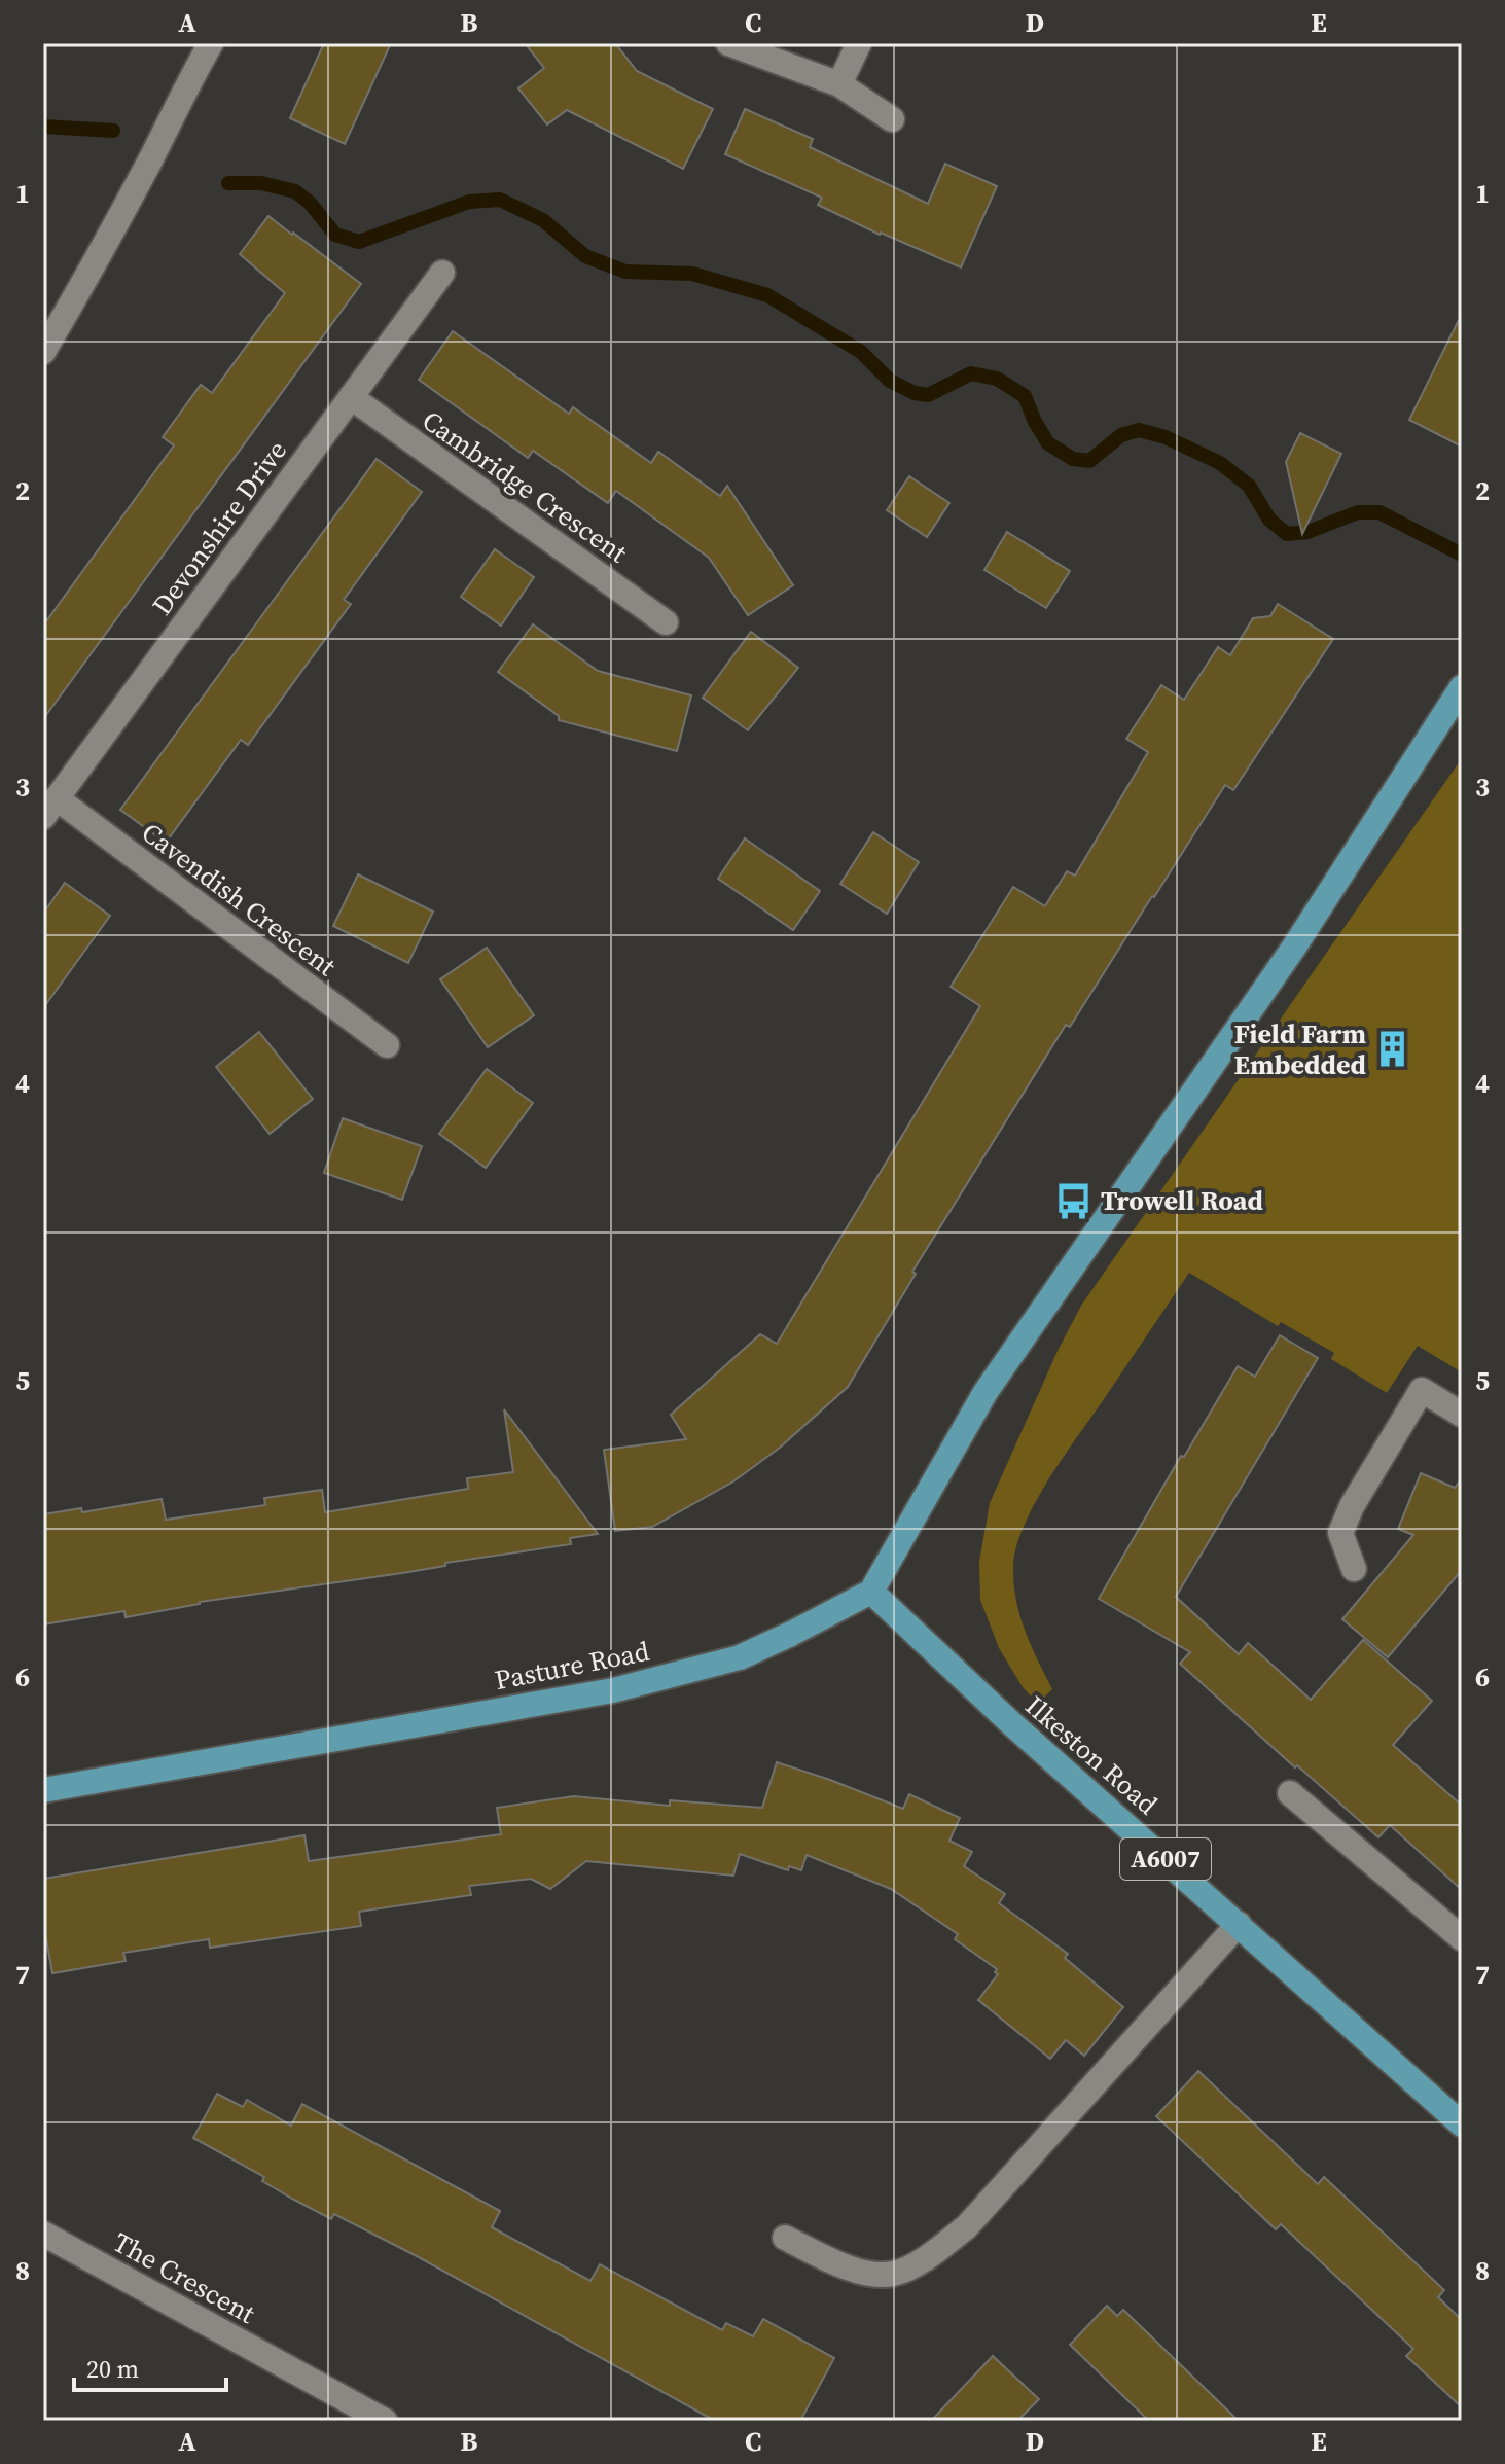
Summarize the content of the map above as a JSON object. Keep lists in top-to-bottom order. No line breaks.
{"streets":{"main road":["Pasture Road","Ilkeston Road","A6007"],"street":["Cambridge Crescent","Devonshire Drive","Cavendish Crescent","The Crescent"]},"crossings":[["Cambridge Crescent","Devonshire Drive"],["Devonshire Drive","Cavendish Crescent"],["Pasture Road","Ilkeston Road"]],"places":{"building":["Field Farm Embedded"],"bus stop":["Trowell Road"]},"scale_bar":"20 m","grid":{"columns":["A","B","C","D","E"],"rows":["1","2","3","4","5","6","7","8"]}}
